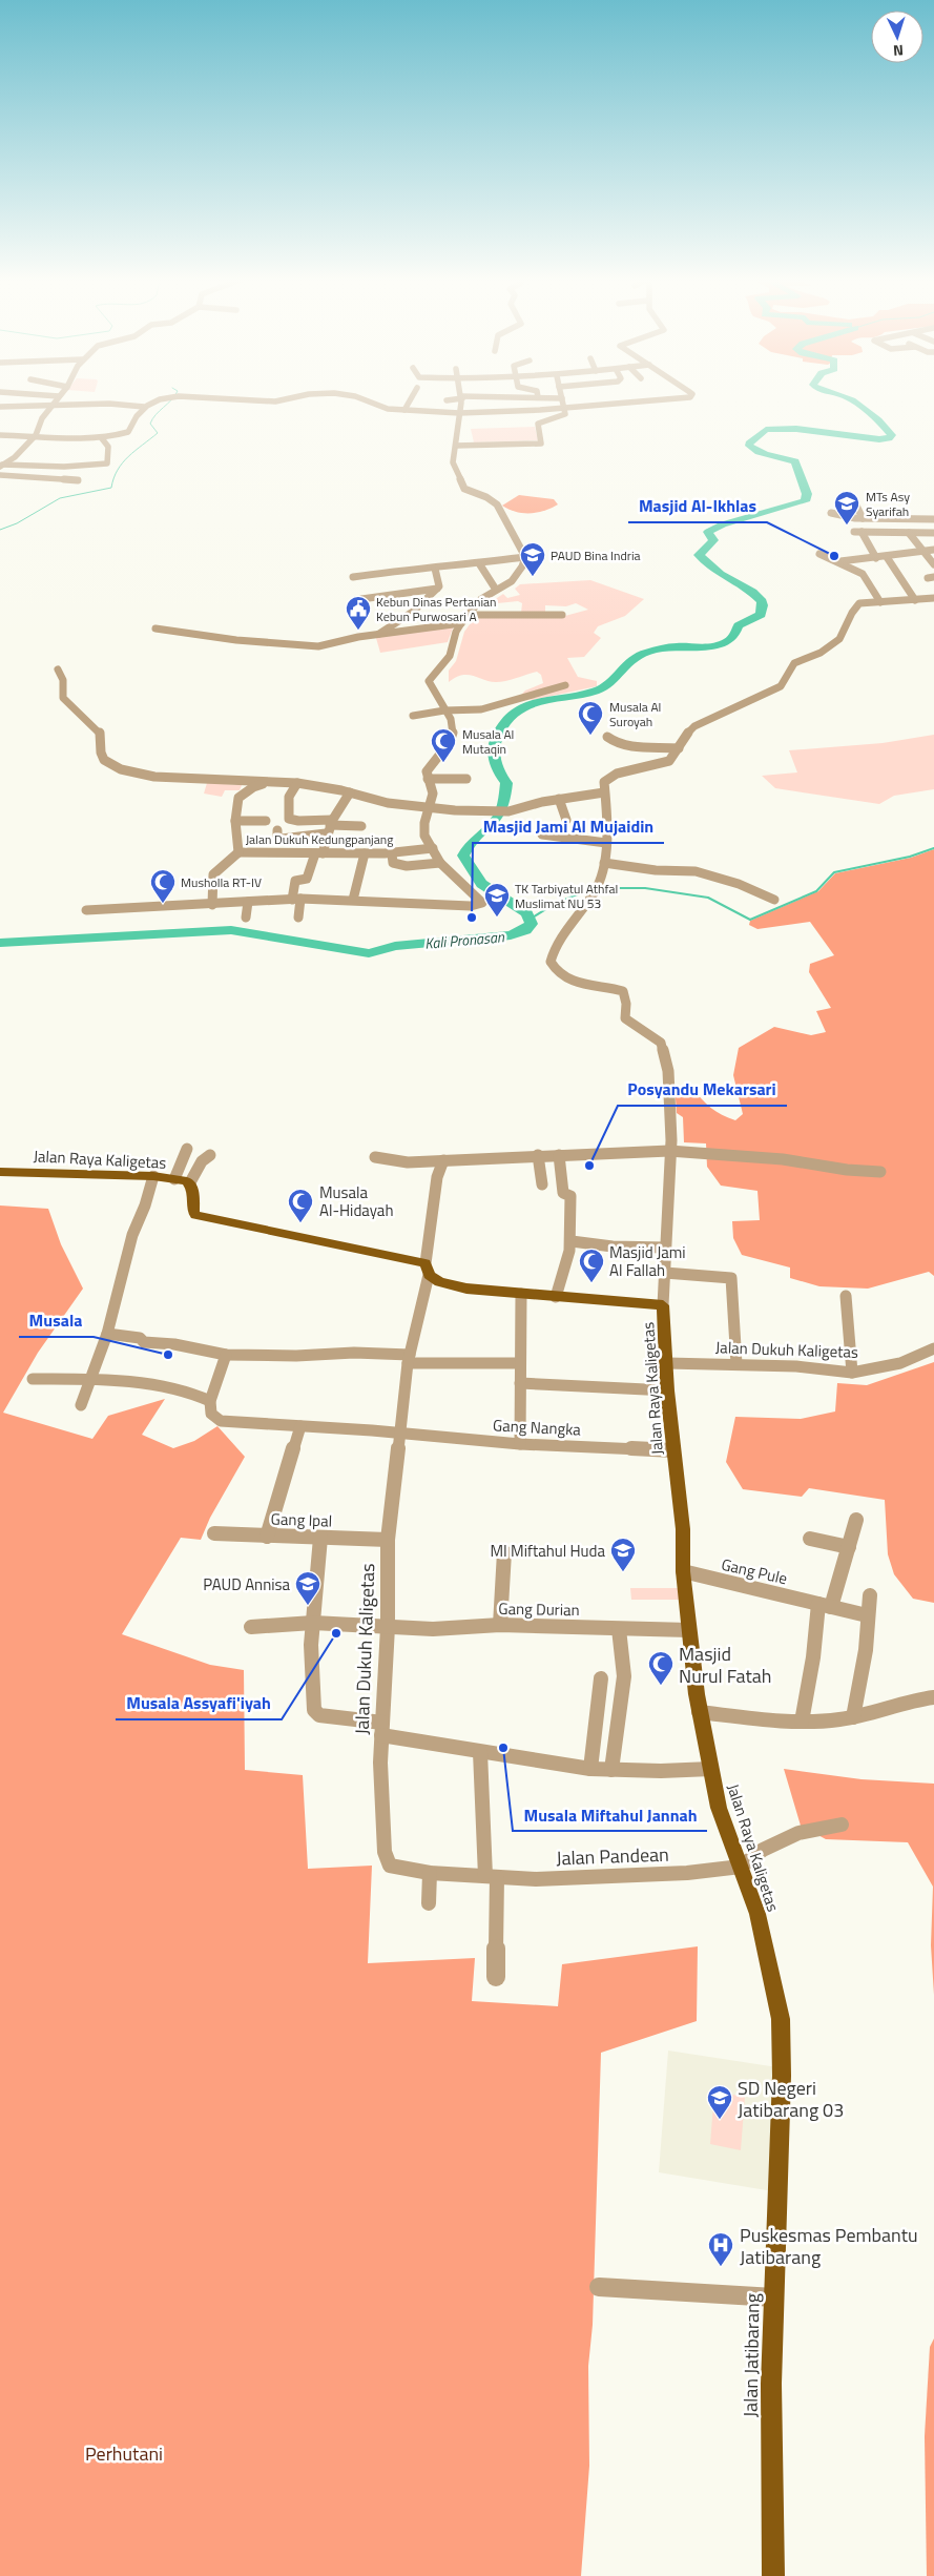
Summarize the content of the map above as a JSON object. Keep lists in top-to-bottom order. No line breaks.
{"streets":{"main road":["Jalan Raya Kaligetas","Jalan Jatibarang"],"street":["Jalan Dukuh Kedungpanjang","Jalan Dukuh Kaligetas","Gang Nangka","Gang Ipal","Gang Pule","Gang Durian","Jalan Pandean"]},"crossings":[["Jalan Raya Kaligetas","Jalan Dukuh Kaligetas"],["Jalan Raya Kaligetas","Gang Nangka"],["Jalan Raya Kaligetas","Gang Pule"],["Jalan Raya Kaligetas","Gang Durian"],["Jalan Raya Kaligetas","Jalan Pandean"],["Jalan Raya Kaligetas","Jalan Jatibarang"],["Jalan Dukuh Kaligetas","Gang Nangka"],["Jalan Dukuh Kaligetas","Gang Ipal"],["Jalan Dukuh Kaligetas","Gang Durian"],["Jalan Dukuh Kaligetas","Jalan Pandean"]],"water":["Kali Pronasan"],"parks":["Perhutani"],"places":{"school or university":["MTs Asy Syarifah","PAUD Bina Indria","TK Tarbiyatul Athfal Muslimat NU 53","MI Miftahul Huda","PAUD Annisa","SD Negeri Jatibarang 03"],"other":["Masjid Al-Ikhlas","Masjid Jami Al Mujaidin","Posyandu Mekarsari","Musala","Musala Assyafi'iyah","Musala Miftahul Jannah"],"public building":["Kebun Dinas Pertanian Kebun Purwosari A"],"mosque":["Musala Al Suroyah","Musala Al Mutaqin","Musholla RT-IV","Musala Al-Hidayah","Masjid Jami Al Fallah","Masjid Nurul Fatah"],"hospital":["Puskesmas Pembantu Jatibarang"]},"north":"bottom"}
